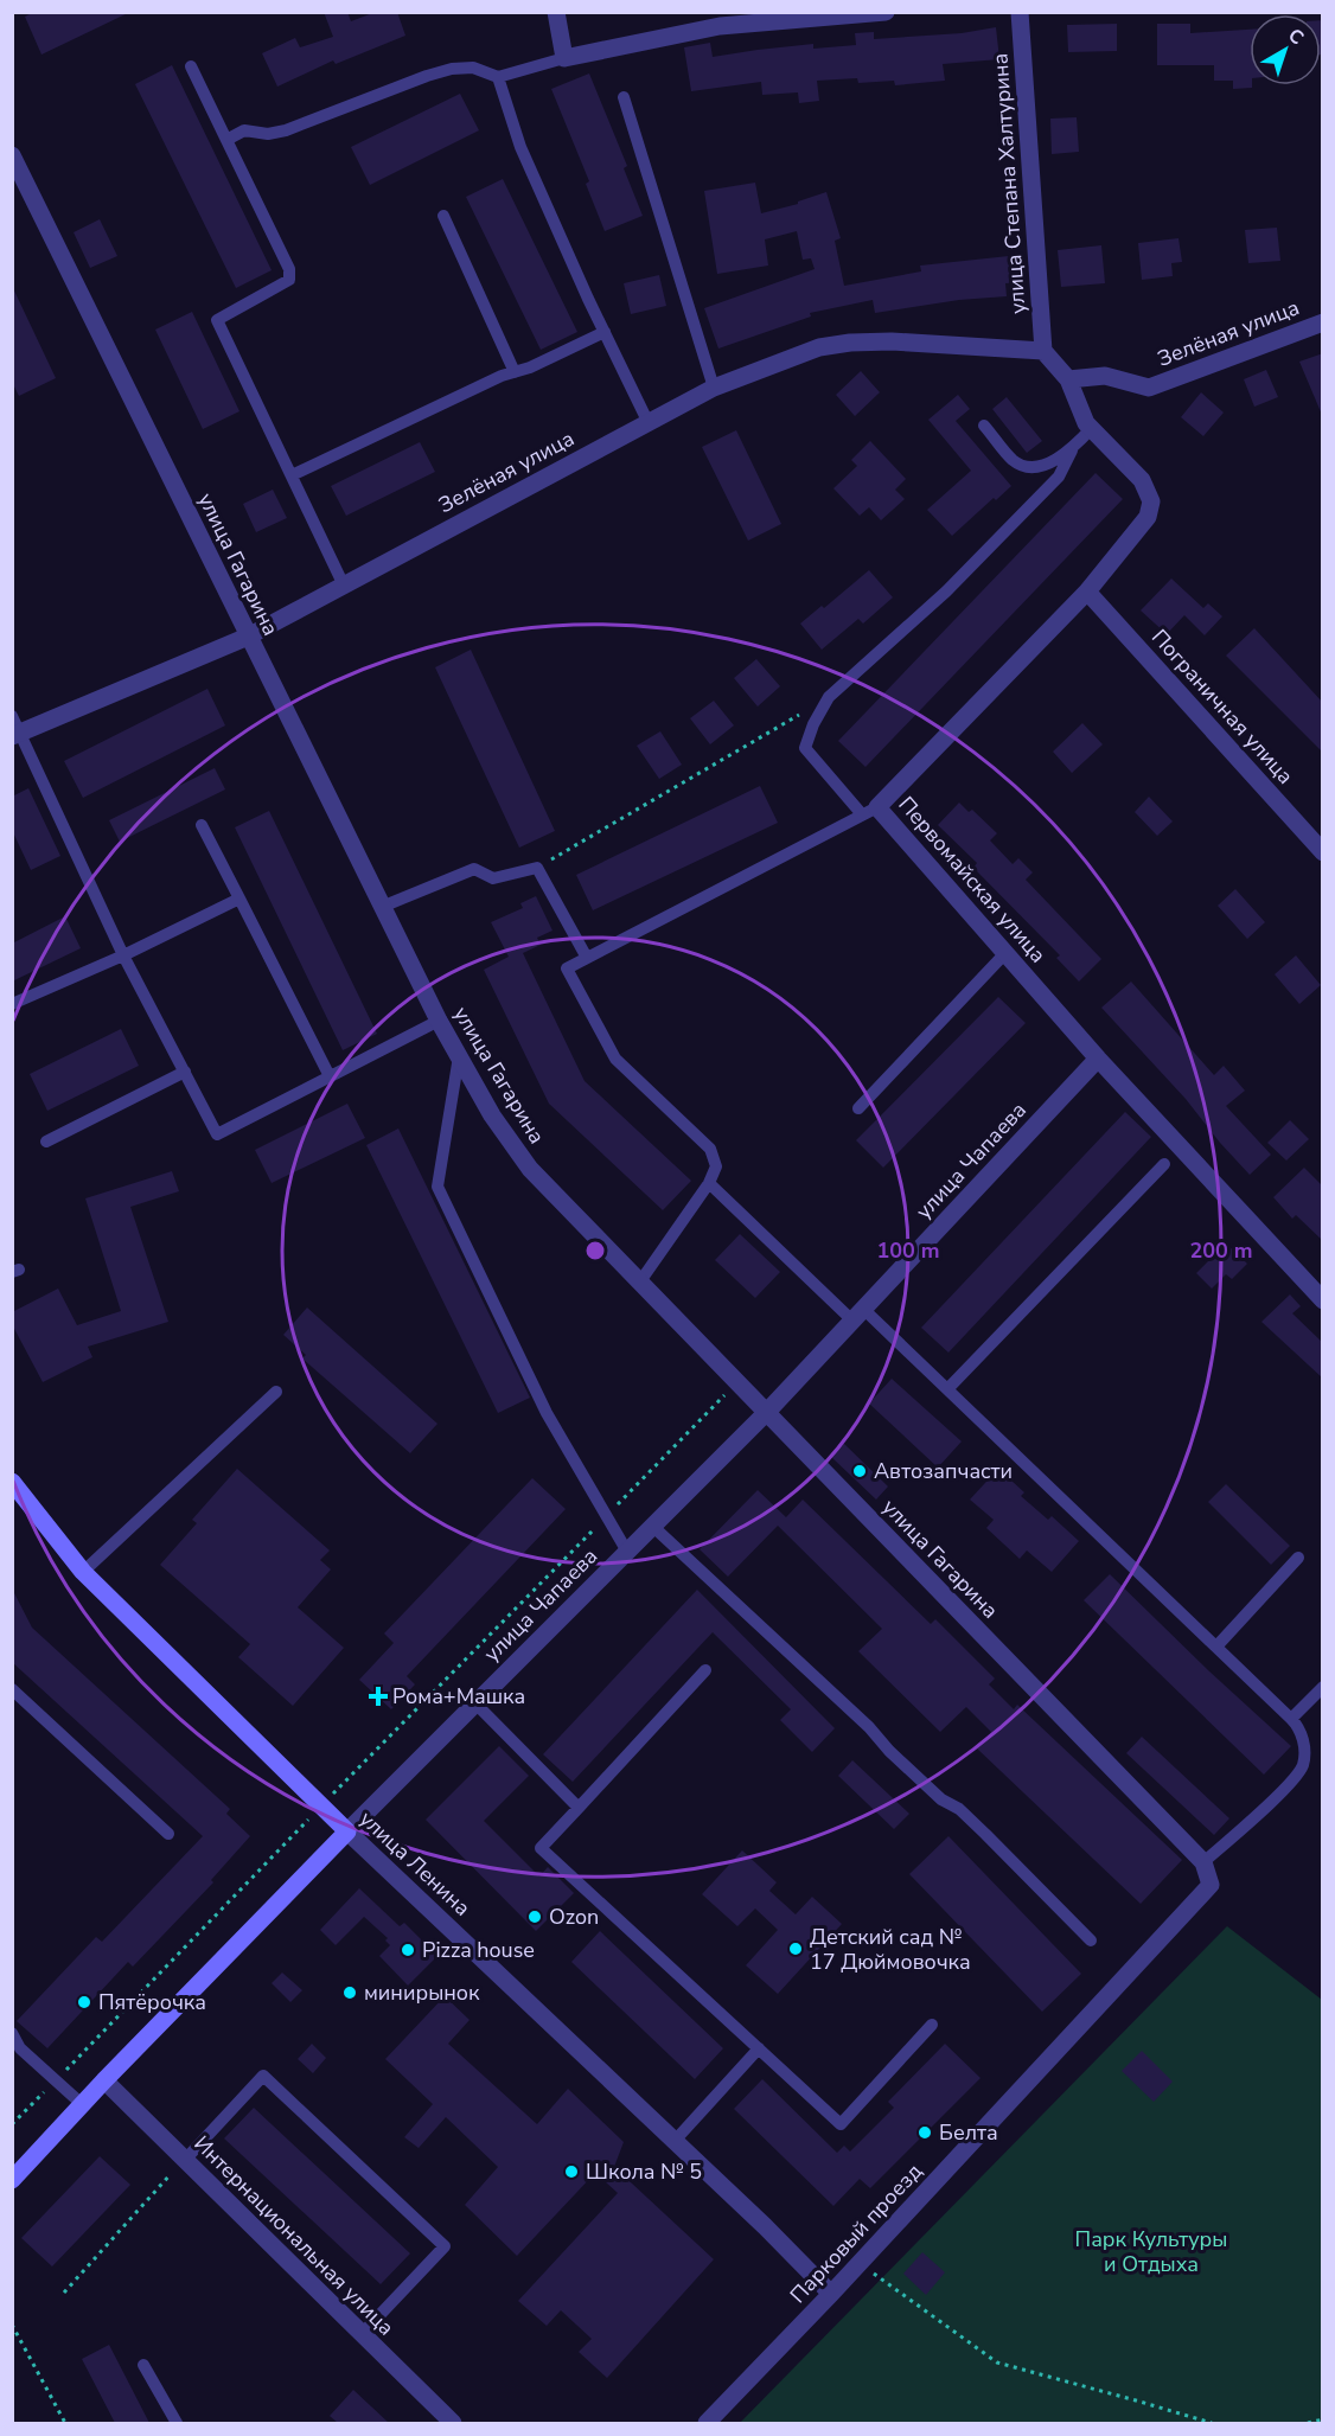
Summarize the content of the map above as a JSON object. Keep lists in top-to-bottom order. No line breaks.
{"streets":{"main road":["улица Чапаева","улица Ленина"],"street":["улица Степана Халтурина","Зелёная улица","улица Гагарина","Пограничная улица","Первомайская улица","Парковый проезд","Интернациональная улица"]},"crossings":[["улица Степана Халтурина","Зелёная улица"],["улица Степана Халтурина","Первомайская улица"],["Зелёная улица","улица Гагарина"],["Зелёная улица","Первомайская улица"],["улица Гагарина","улица Чапаева"],["улица Гагарина","Парковый проезд"],["Пограничная улица","Первомайская улица"],["Первомайская улица","улица Чапаева"],["улица Чапаева","улица Ленина"],["улица Чапаева","Интернациональная улица"],["улица Ленина","Парковый проезд"]],"parks":["Парк Культуры и Отдыха"],"places":{"other":["Автозапчасти","Ozon","Детский сад № 17 Дюймовочка","Pizza house","минирынок","Пятёрочка","Белта","Школа № 5"],"health":["Рома+Машка"]},"north":"top right","rings":["100 m","200 m"]}
